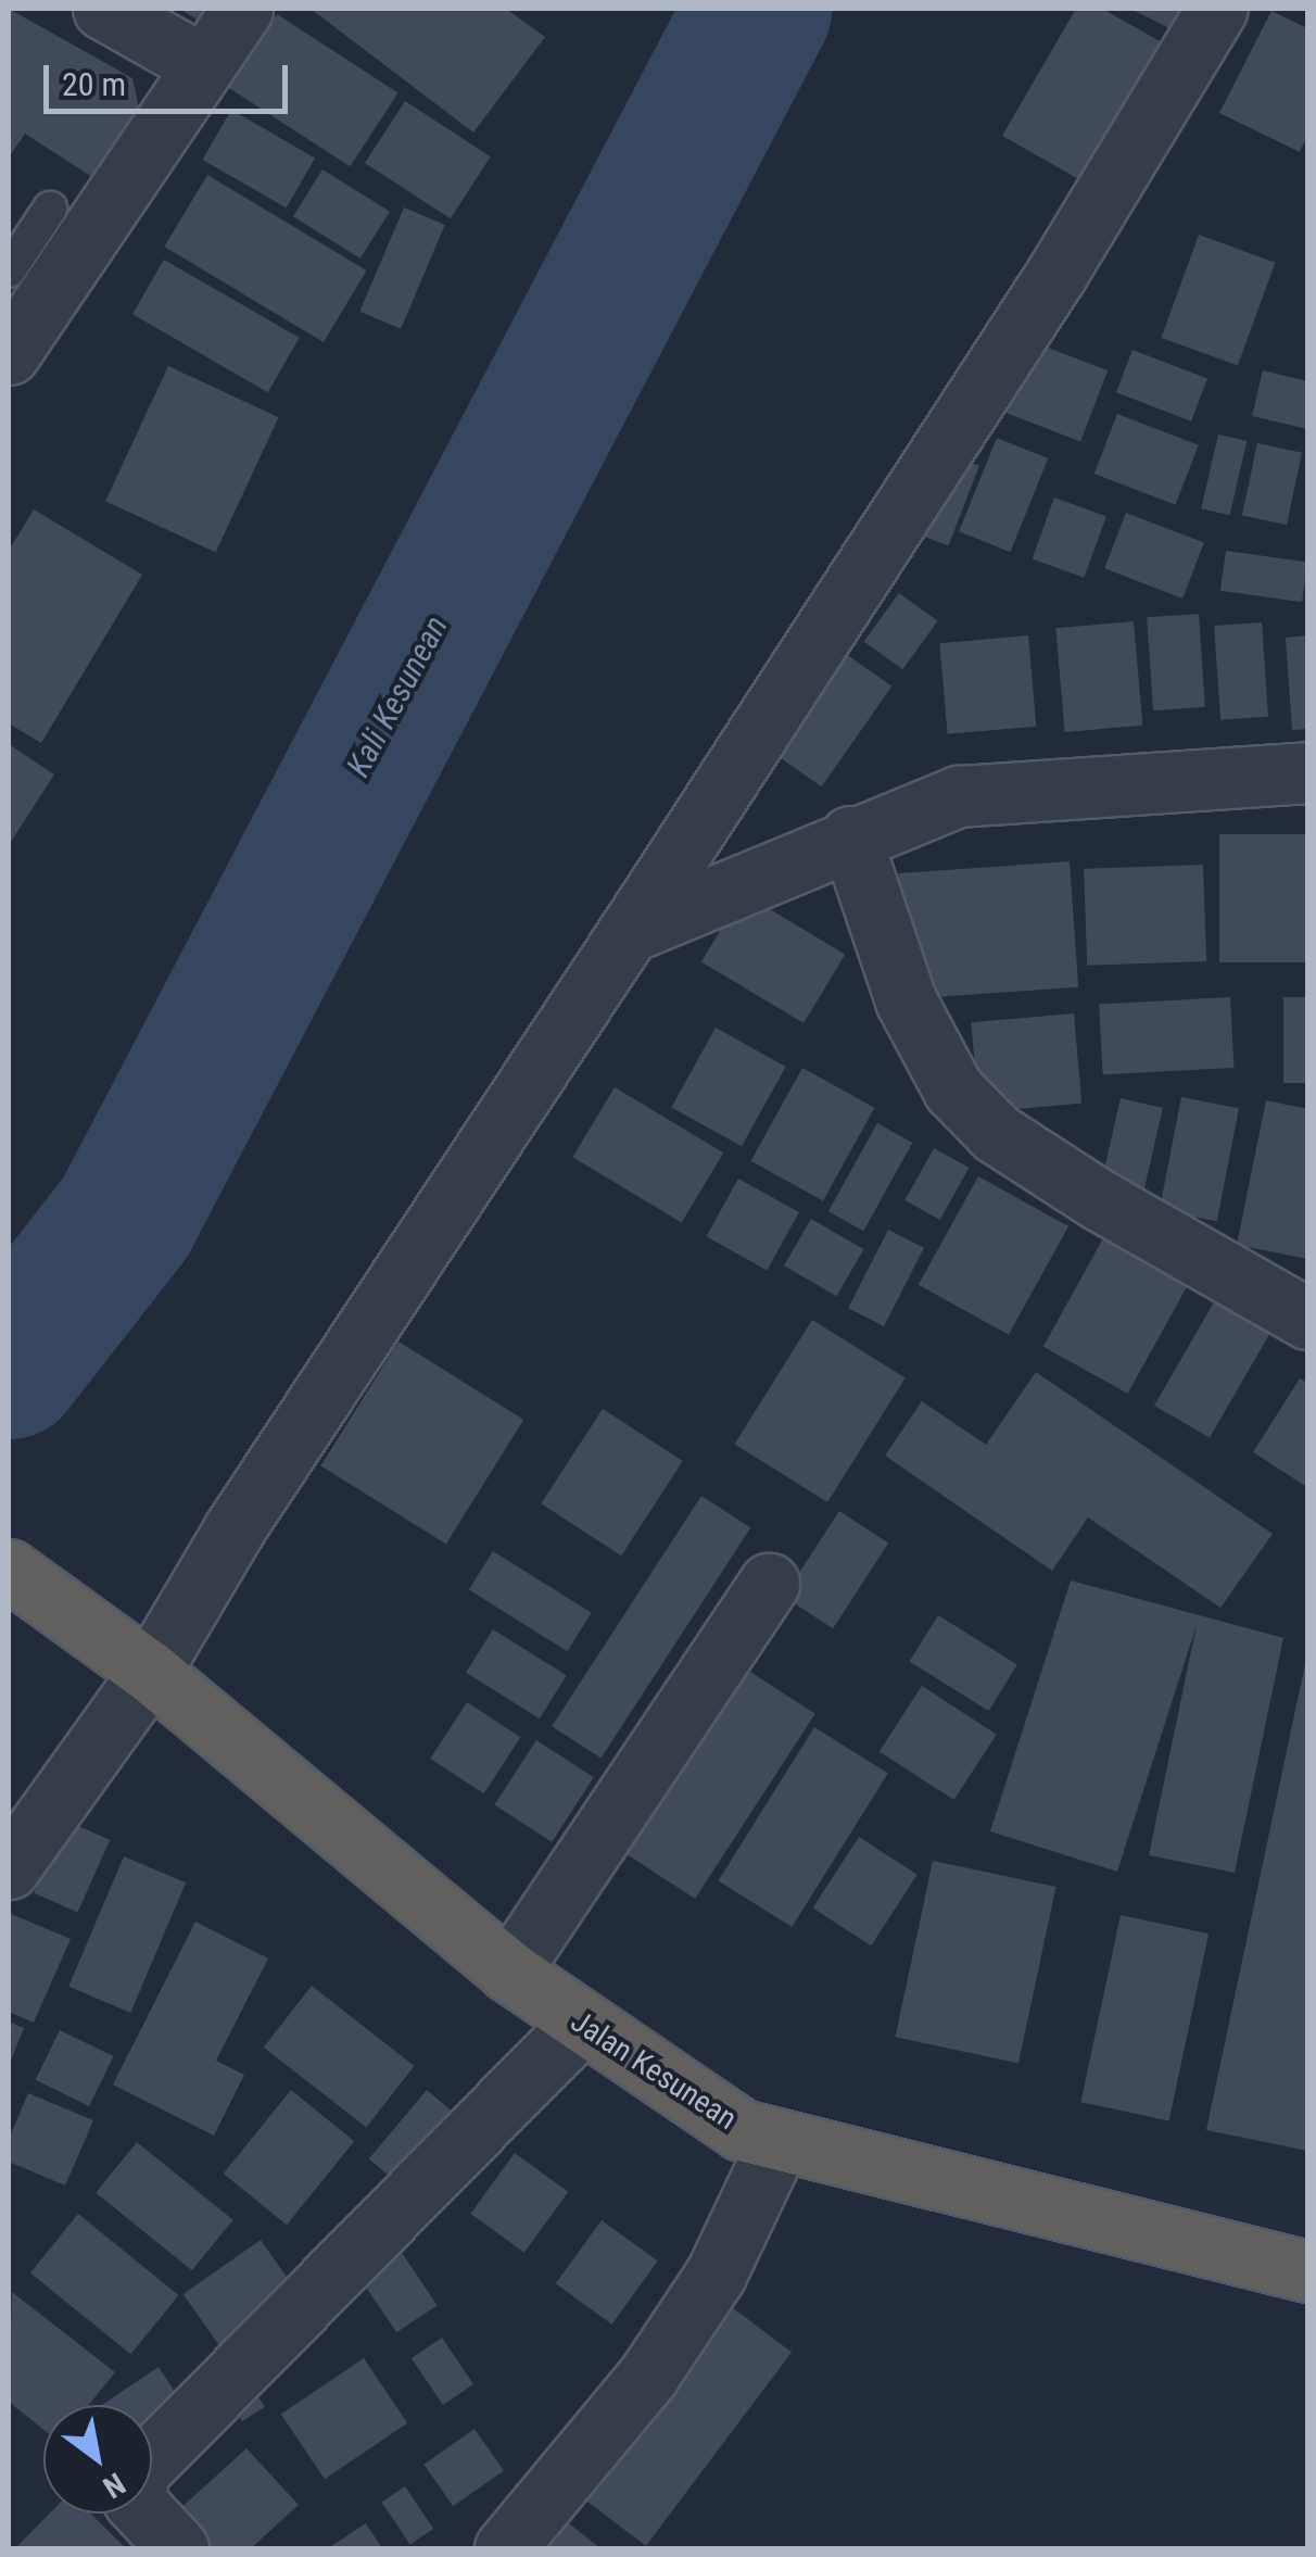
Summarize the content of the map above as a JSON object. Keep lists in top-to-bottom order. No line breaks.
{"streets":{"highway":["Jalan Kesunean"]},"water":["Kali Kesunean"],"scale_bar":"20 m","north":"bottom right"}
